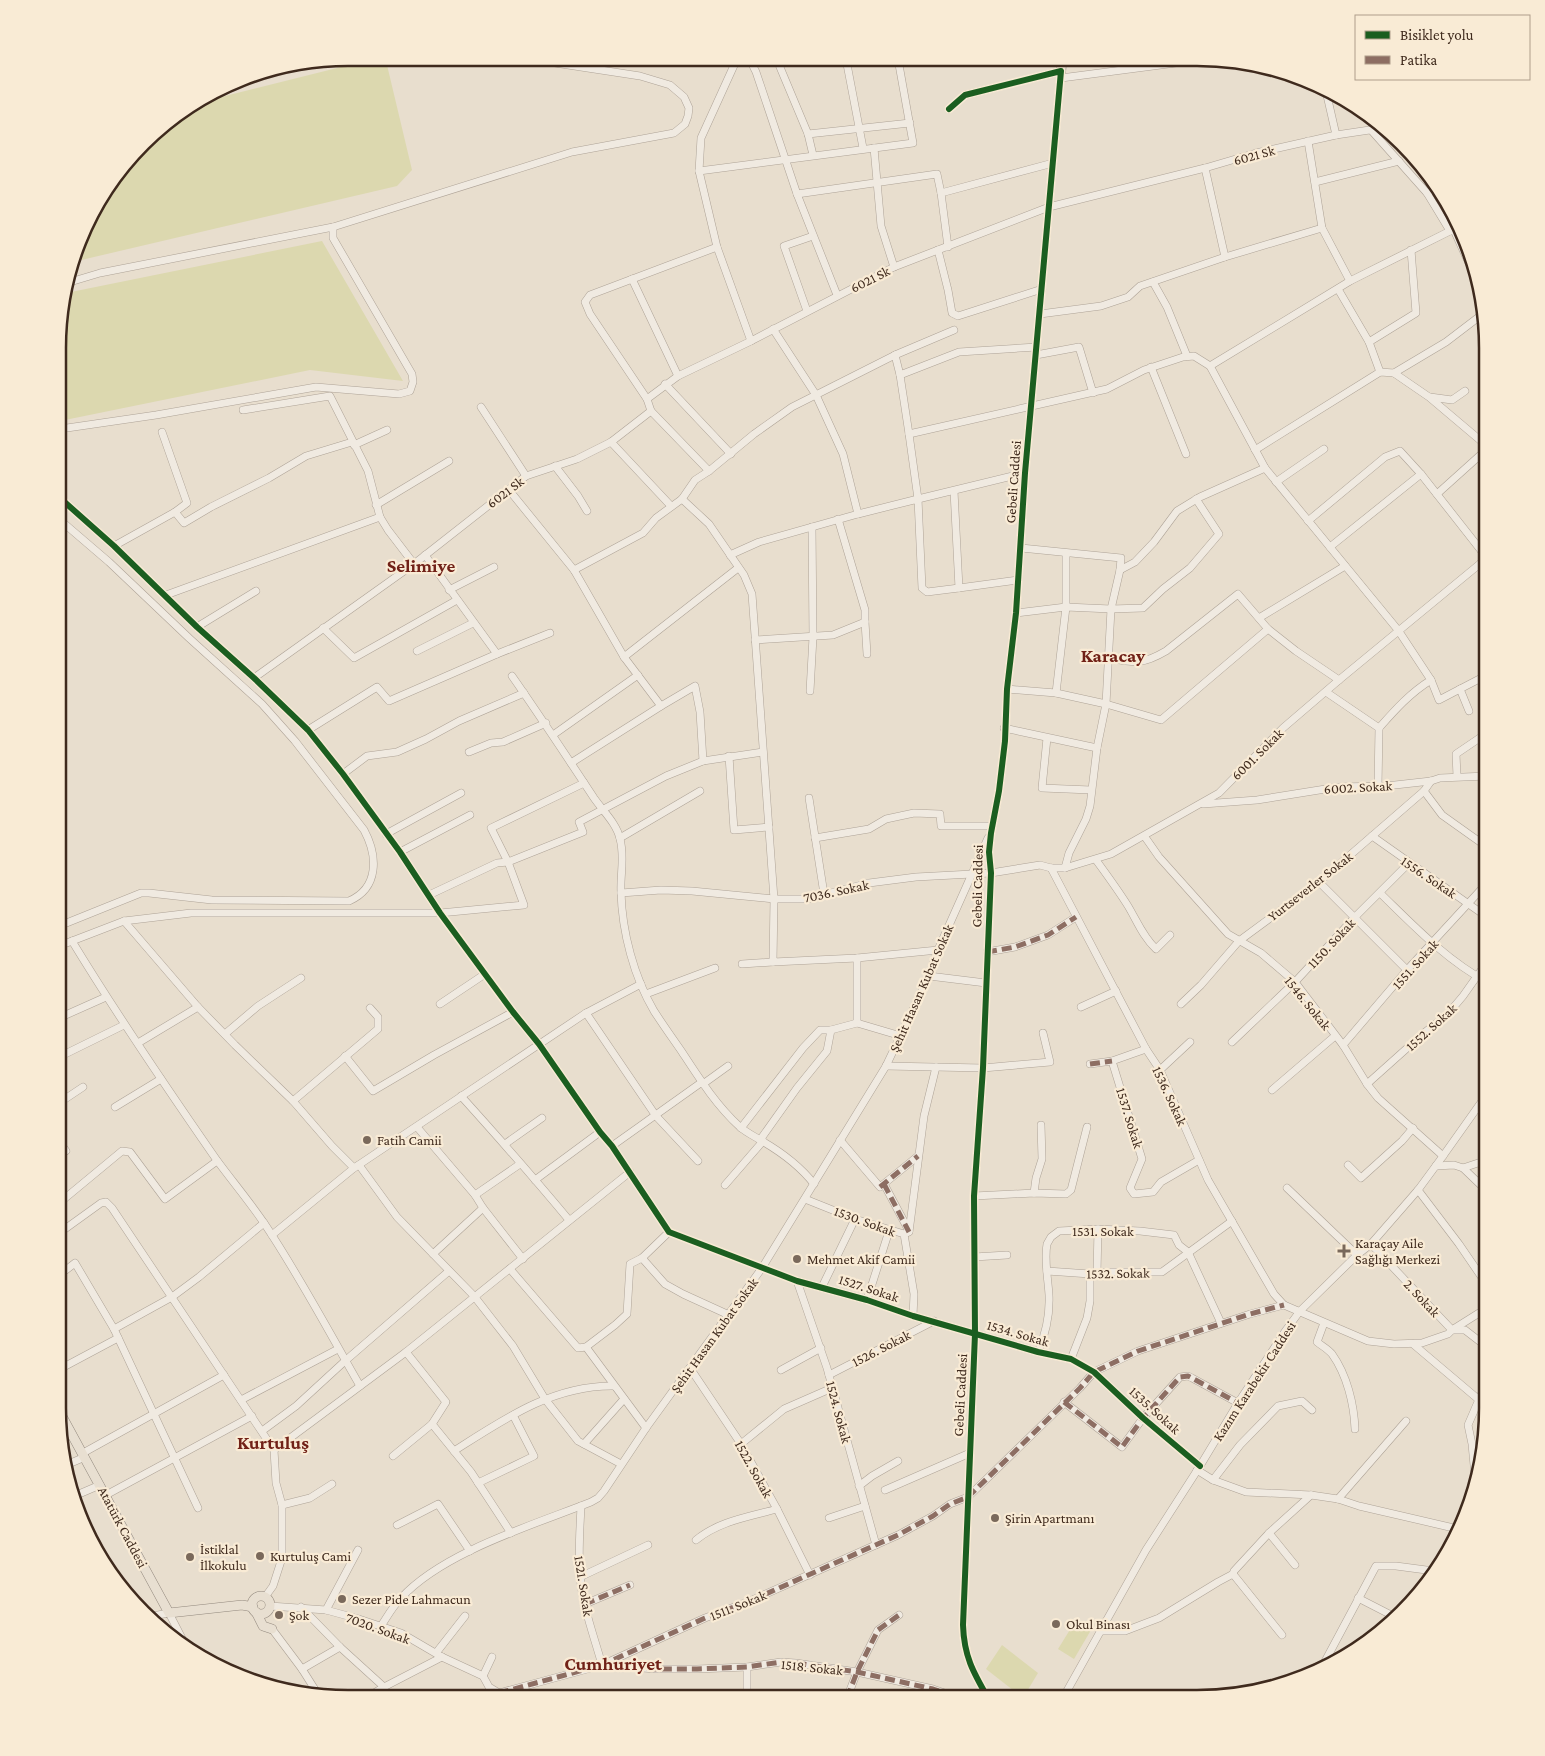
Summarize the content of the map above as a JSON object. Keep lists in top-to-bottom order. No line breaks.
{"streets":{"main road":["Gebeli Caddesi","Atatürk Caddesi"],"street":["6021 Sk","6001. Sokak","6002. Sokak","1556. Sokak","Yurtseverler Sokak","7036. Sokak","1150. Sokak","1551. Sokak","Şehit Hasan Kubat Sokak","1546. Sokak","1552. Sokak","1536. Sokak","1537. Sokak","1530. Sokak","1531. Sokak","1532. Sokak","1527. Sokak","2. Sokak","1534. Sokak","1526. Sokak","Kazım Karabekir Caddesi","1535. Sokak","1524. Sokak","1522. Sokak","1521. Sokak","1511. Sokak","7020. Sokak","1518. Sokak"]},"crossings":[["6021 Sk","Gebeli Caddesi"],["Gebeli Caddesi","6001. Sokak"],["Gebeli Caddesi","7036. Sokak"],["Gebeli Caddesi","Şehit Hasan Kubat Sokak"],["Gebeli Caddesi","1534. Sokak"],["Gebeli Caddesi","1511. Sokak"],["6001. Sokak","6002. Sokak"],["6001. Sokak","7036. Sokak"],["6001. Sokak","1546. Sokak"],["6001. Sokak","1536. Sokak"],["6002. Sokak","Yurtseverler Sokak"],["1556. Sokak","Yurtseverler Sokak"],["1556. Sokak","1150. Sokak"],["1556. Sokak","1551. Sokak"],["Yurtseverler Sokak","1546. Sokak"],["7036. Sokak","Şehit Hasan Kubat Sokak"],["1150. Sokak","1546. Sokak"],["1551. Sokak","1546. Sokak"],["Şehit Hasan Kubat Sokak","1530. Sokak"],["Şehit Hasan Kubat Sokak","1527. Sokak"],["Şehit Hasan Kubat Sokak","1522. Sokak"],["Şehit Hasan Kubat Sokak","1521. Sokak"],["Şehit Hasan Kubat Sokak","7020. Sokak"],["1546. Sokak","1552. Sokak"],["1546. Sokak","Kazım Karabekir Caddesi"],["1536. Sokak","1537. Sokak"],["1536. Sokak","1532. Sokak"],["1530. Sokak","1527. Sokak"],["1531. Sokak","1532. Sokak"],["1531. Sokak","1534. Sokak"],["1527. Sokak","1534. Sokak"],["1527. Sokak","1526. Sokak"],["1527. Sokak","1524. Sokak"],["2. Sokak","Kazım Karabekir Caddesi"],["1534. Sokak","1526. Sokak"],["1534. Sokak","1535. Sokak"],["1526. Sokak","1524. Sokak"],["Kazım Karabekir Caddesi","1535. Sokak"],["1524. Sokak","1511. Sokak"],["1522. Sokak","1511. Sokak"],["1521. Sokak","1511. Sokak"],["1521. Sokak","1518. Sokak"],["1511. Sokak","1518. Sokak"]],"districts":["Selimiye","Karacay","Kurtuluş","Cumhuriyet"],"places":{"other":["Fatih Camii","Mehmet Akif Camii","Şirin Apartmanı","Kurtuluş Cami","İstiklal İlkokulu","Sezer Pide Lahmacun","Şok","Okul Binası"],"health":["Karaçay Aile Sağlığı Merkezi"]},"legend":["Bisiklet yolu","Patika"]}
